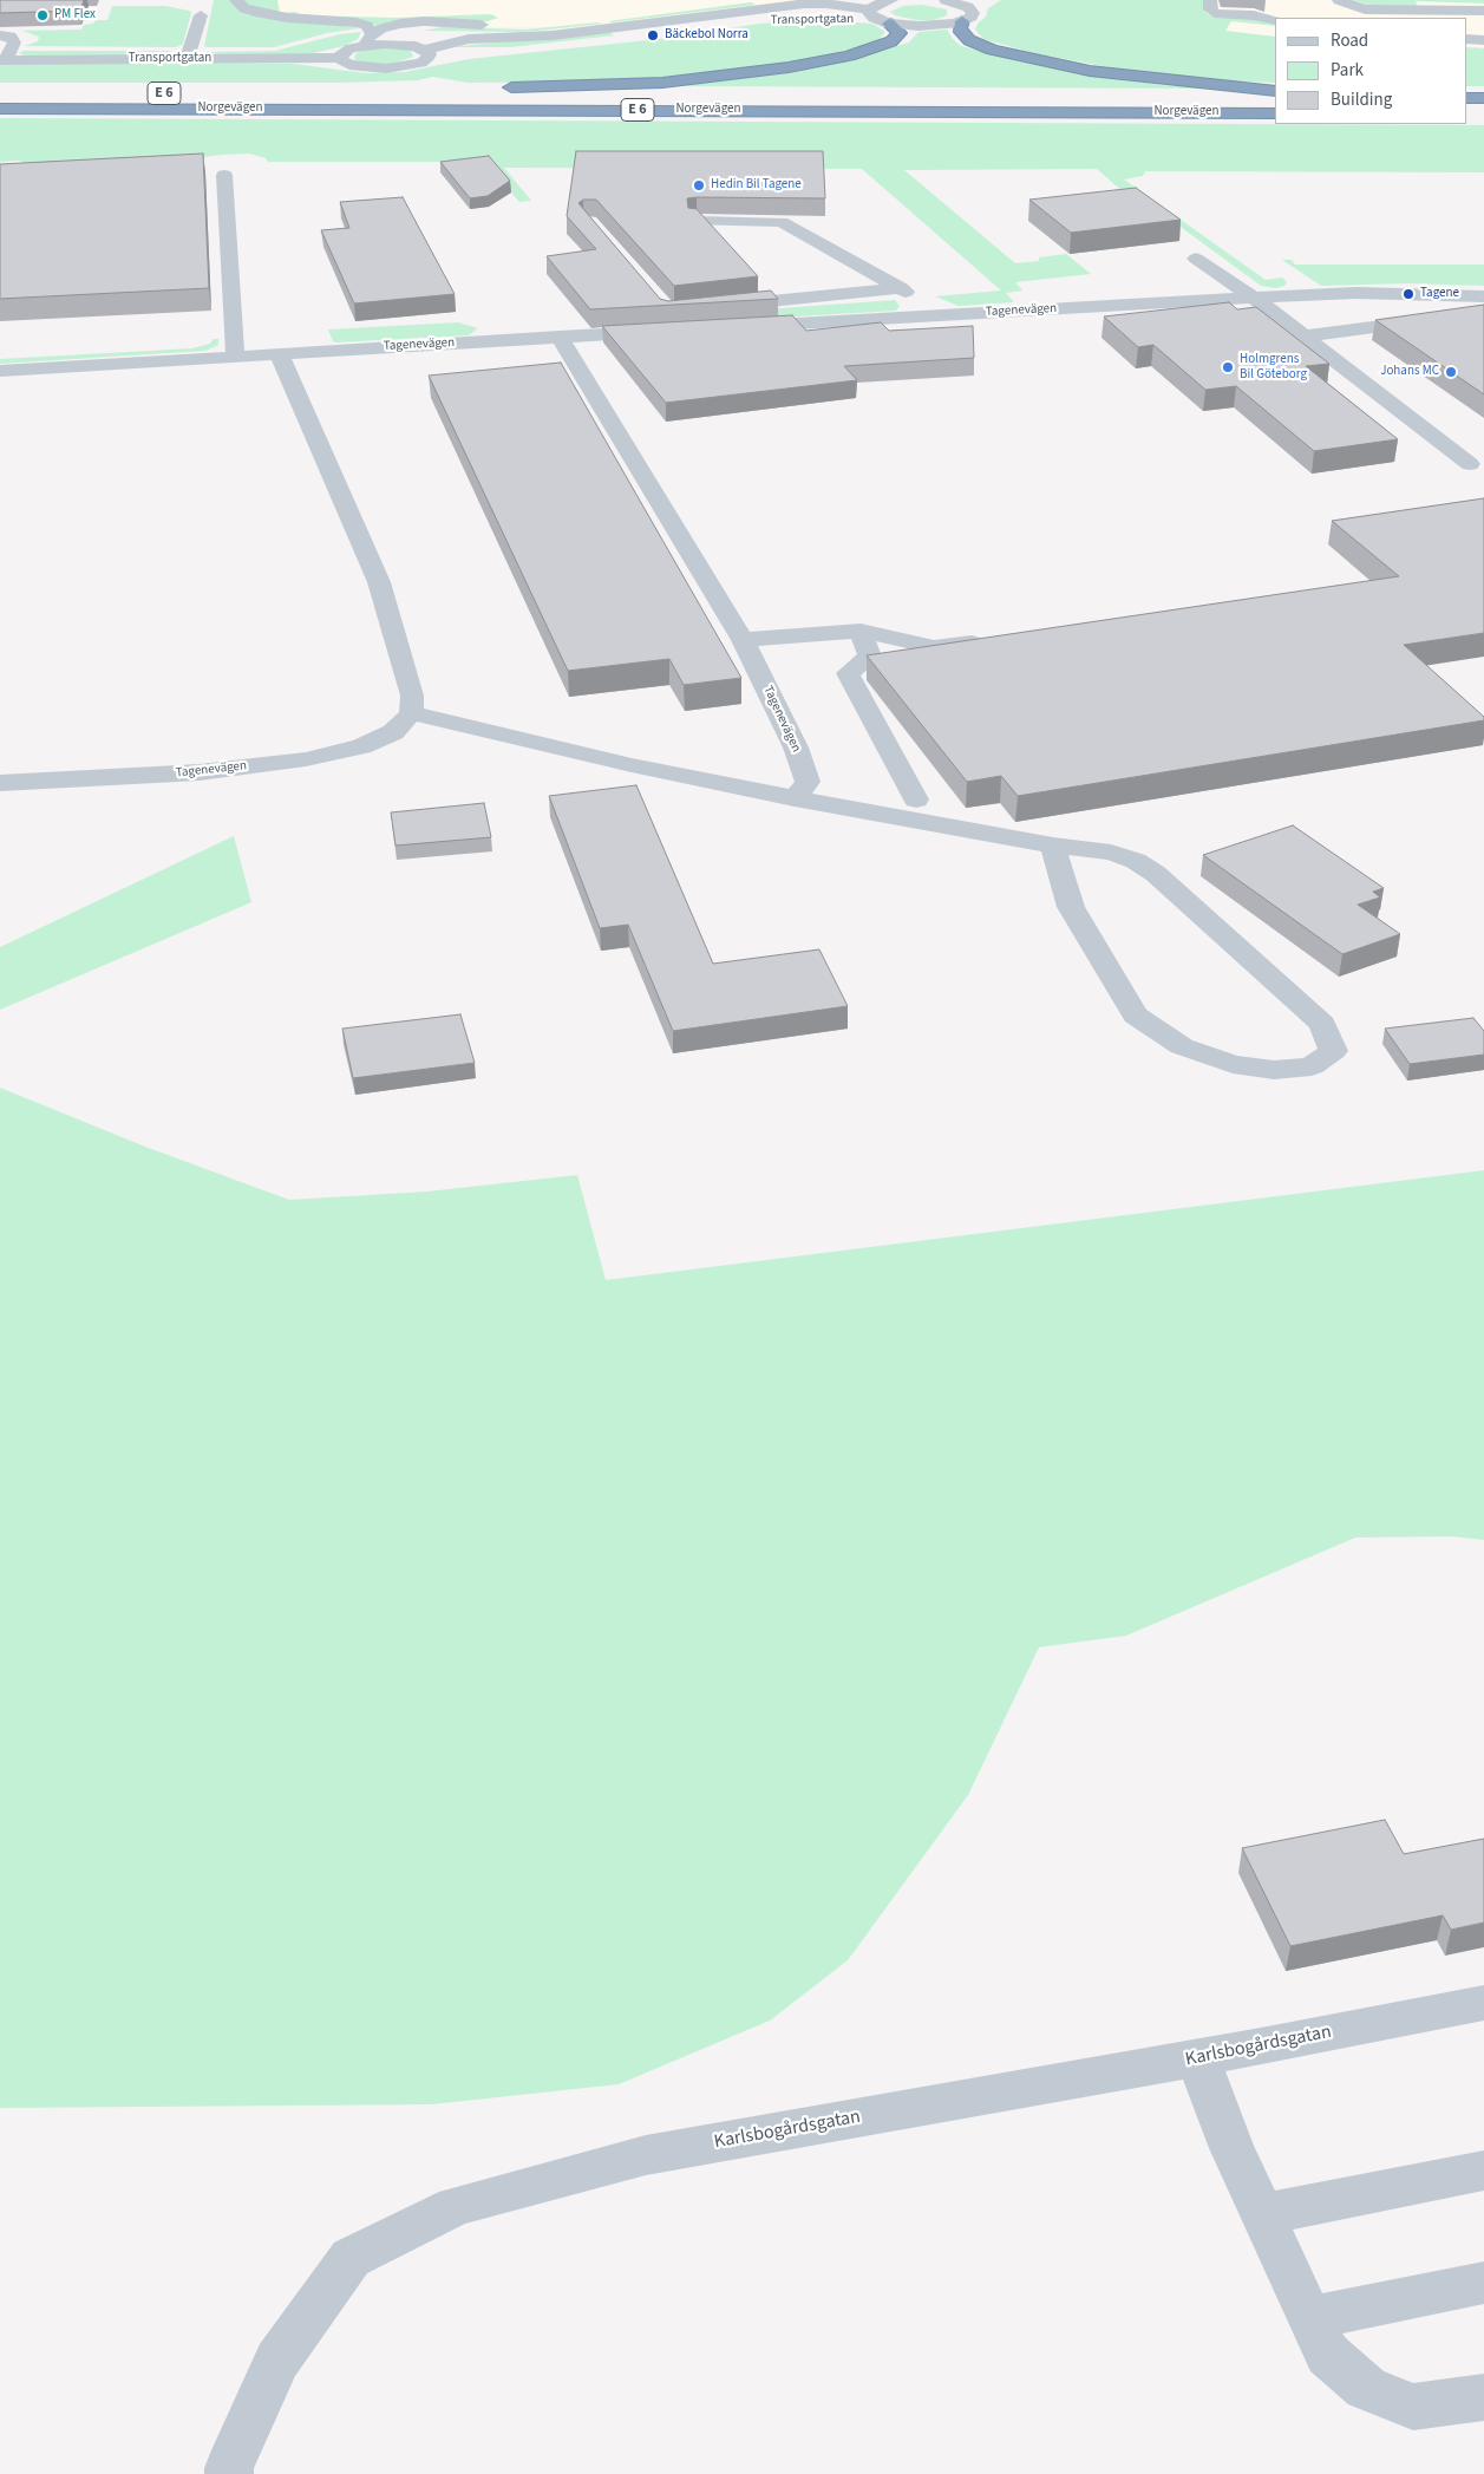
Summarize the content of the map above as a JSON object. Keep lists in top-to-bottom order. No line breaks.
{"streets":{"highway":["E 6","Norgevägen"],"street":["Transportgatan","Tagenevägen","Karlsbogårdsgatan"]},"crossings":[["Transportgatan","Norgevägen"]],"places":["PM Flex","Bäckebol Norra","Hedin Bil Tagene","Tagene","Holmgrens Bil Göteborg","Johans MC"],"legend":["Road","Park","Building"]}
